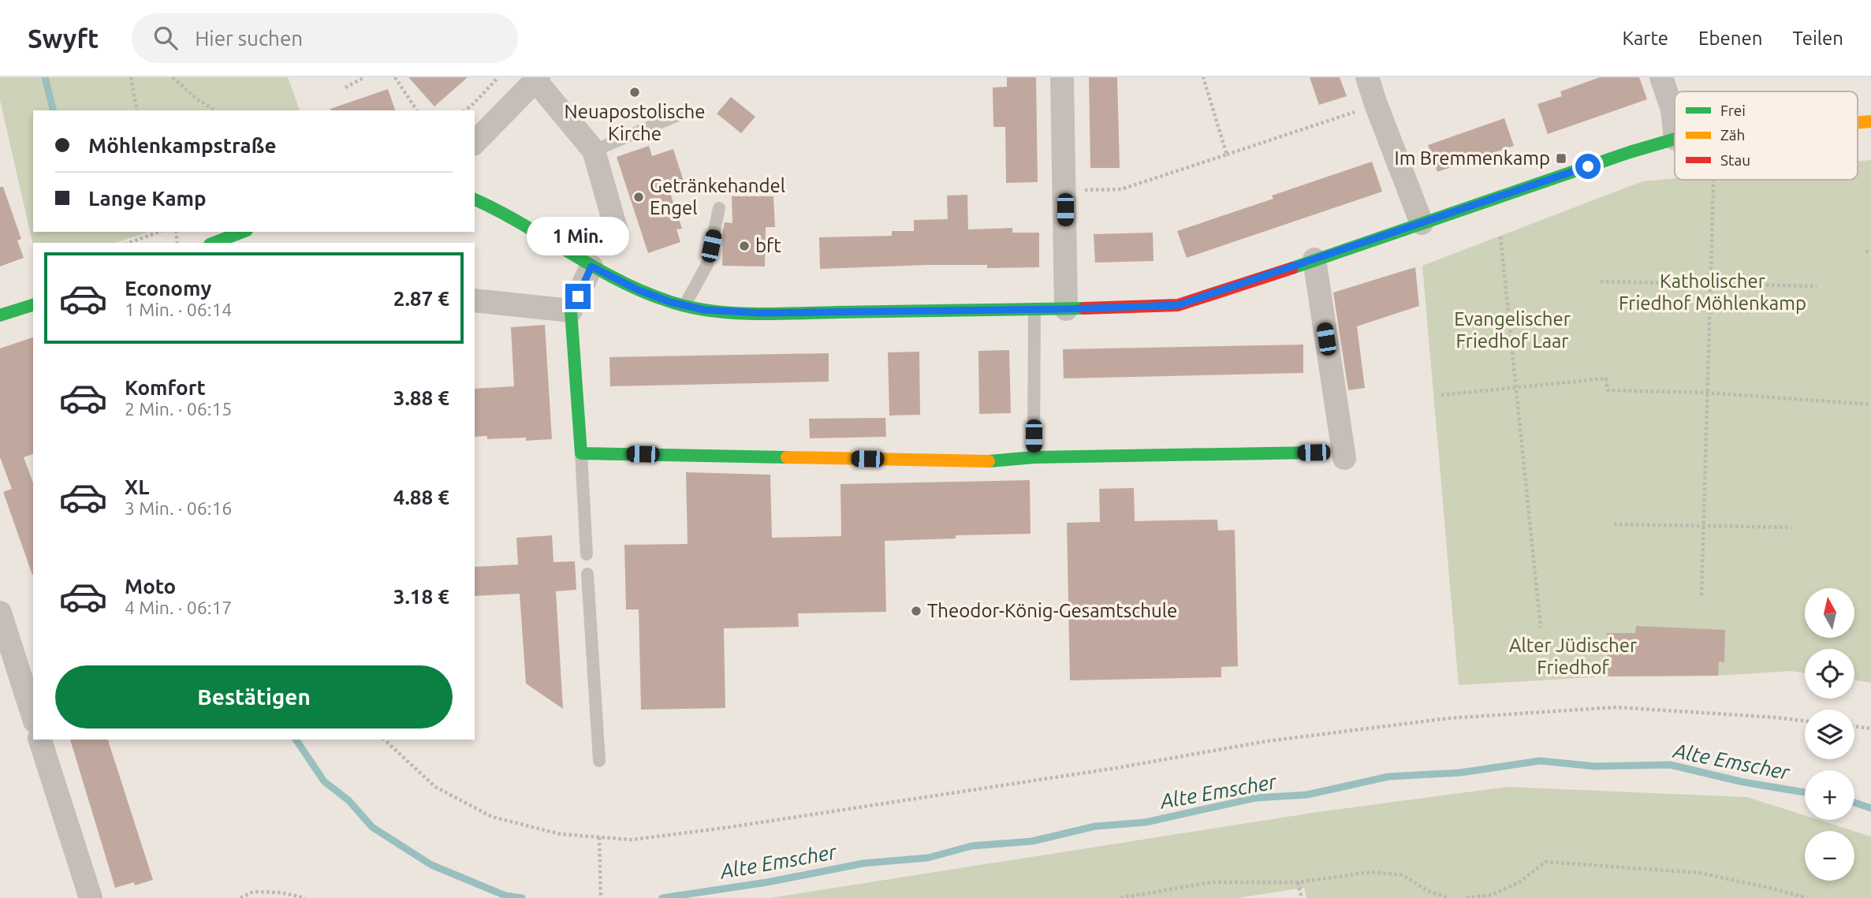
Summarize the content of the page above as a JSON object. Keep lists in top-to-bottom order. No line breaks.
{"water":["Alte Emscher"],"parks":["Katholischer Friedhof Möhlenkamp","Evangelischer Friedhof Laar","Alter Jüdischer Friedhof"],"places":{"other":["Neuapostolische Kirche","Getränkehandel Engel","bft","Theodor-König-Gesamtschule"],"transit":["Im Bremmenkamp"]},"legend":["Frei","Zäh","Stau"],"north":"top","page":{"header":"Swyft","search":"Hier suchen","nav":["Karte","Ebenen","Teilen"],"banner":["Möhlenkampstraße","Lange Kamp"],"bubble":"1 Min.","list":[{"name":"Economy","note":"1 Min. · 06:14","value":"2.87 €"},{"name":"Komfort","note":"2 Min. · 06:15","value":"3.88 €"},{"name":"XL","note":"3 Min. · 06:16","value":"4.88 €"},{"name":"Moto","note":"4 Min. · 06:17","value":"3.18 €"}],"map_buttons":["+","−"],"buttons":"Bestätigen"}}
